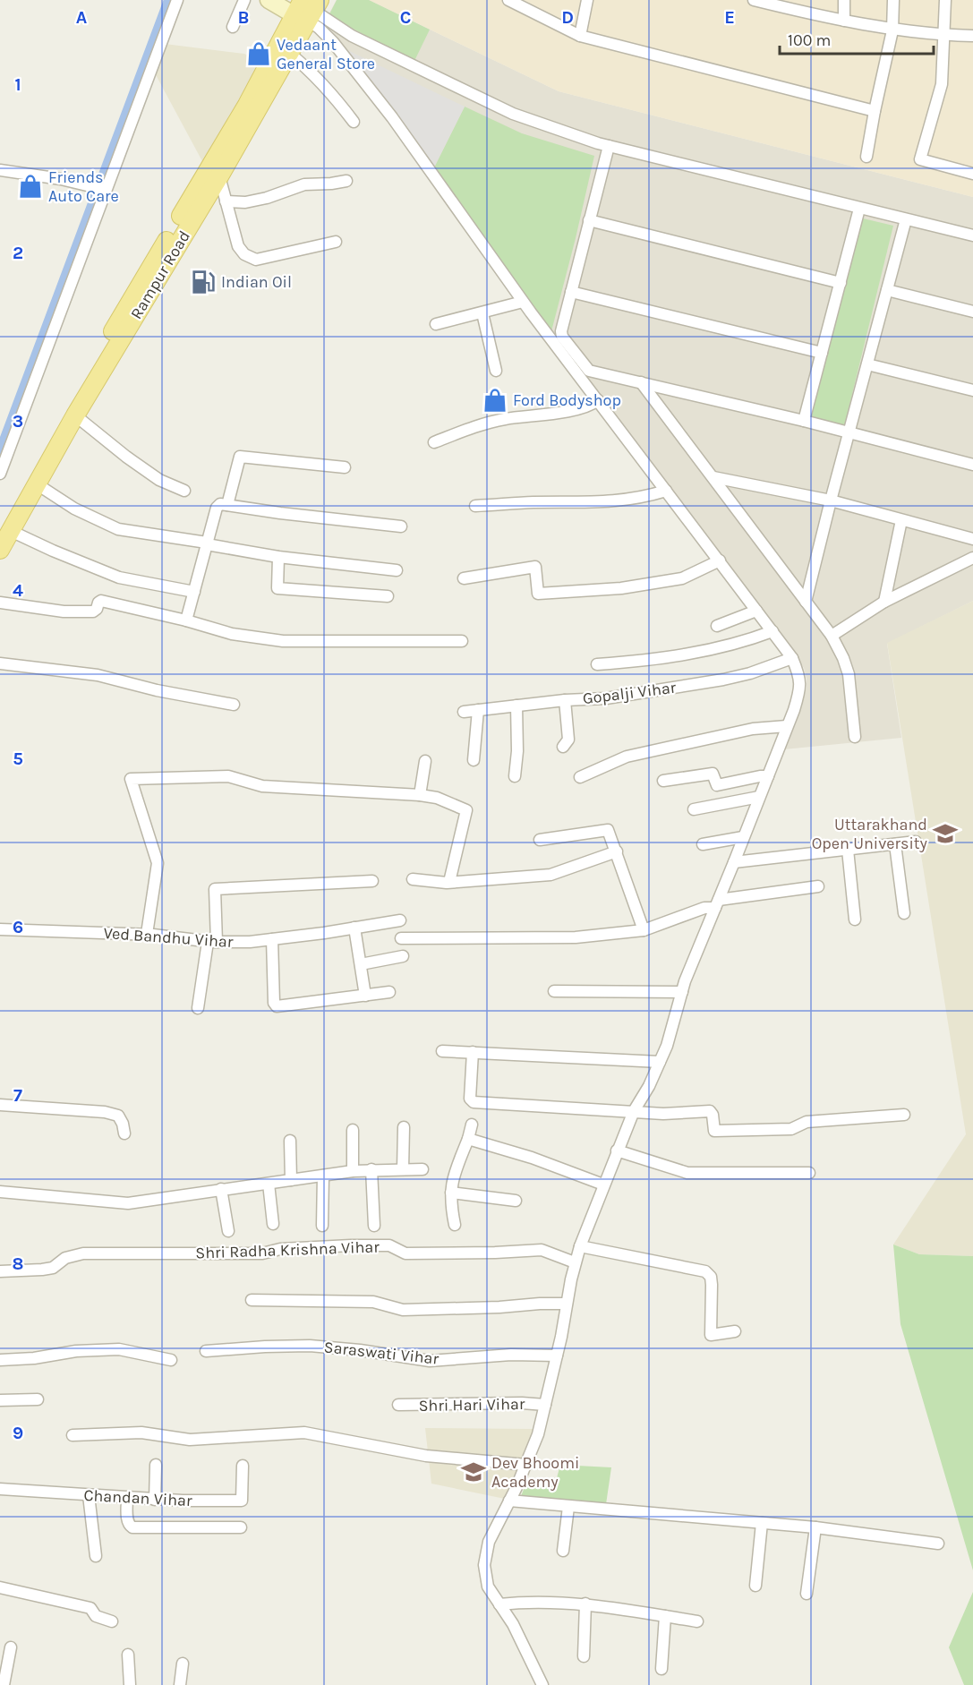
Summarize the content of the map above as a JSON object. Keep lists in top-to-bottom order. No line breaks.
{"streets":{"main road":["Rampur Road"],"street":["Gopalji Vihar","Ved Bandhu Vihar","Shri Radha Krishna Vihar","Saraswati Vihar","Shri Hari Vihar","Chandan Vihar"]},"places":{"shop":["Vedaant General Store","Friends Auto Care","Ford Bodyshop"],"fuel station":["Indian Oil"],"school or university":["Uttarakhand Open University","Dev Bhoomi Academy"]},"scale_bar":"100 m","grid":{"columns":["A","B","C","D","E"],"rows":["1","2","3","4","5","6","7","8","9"]}}
